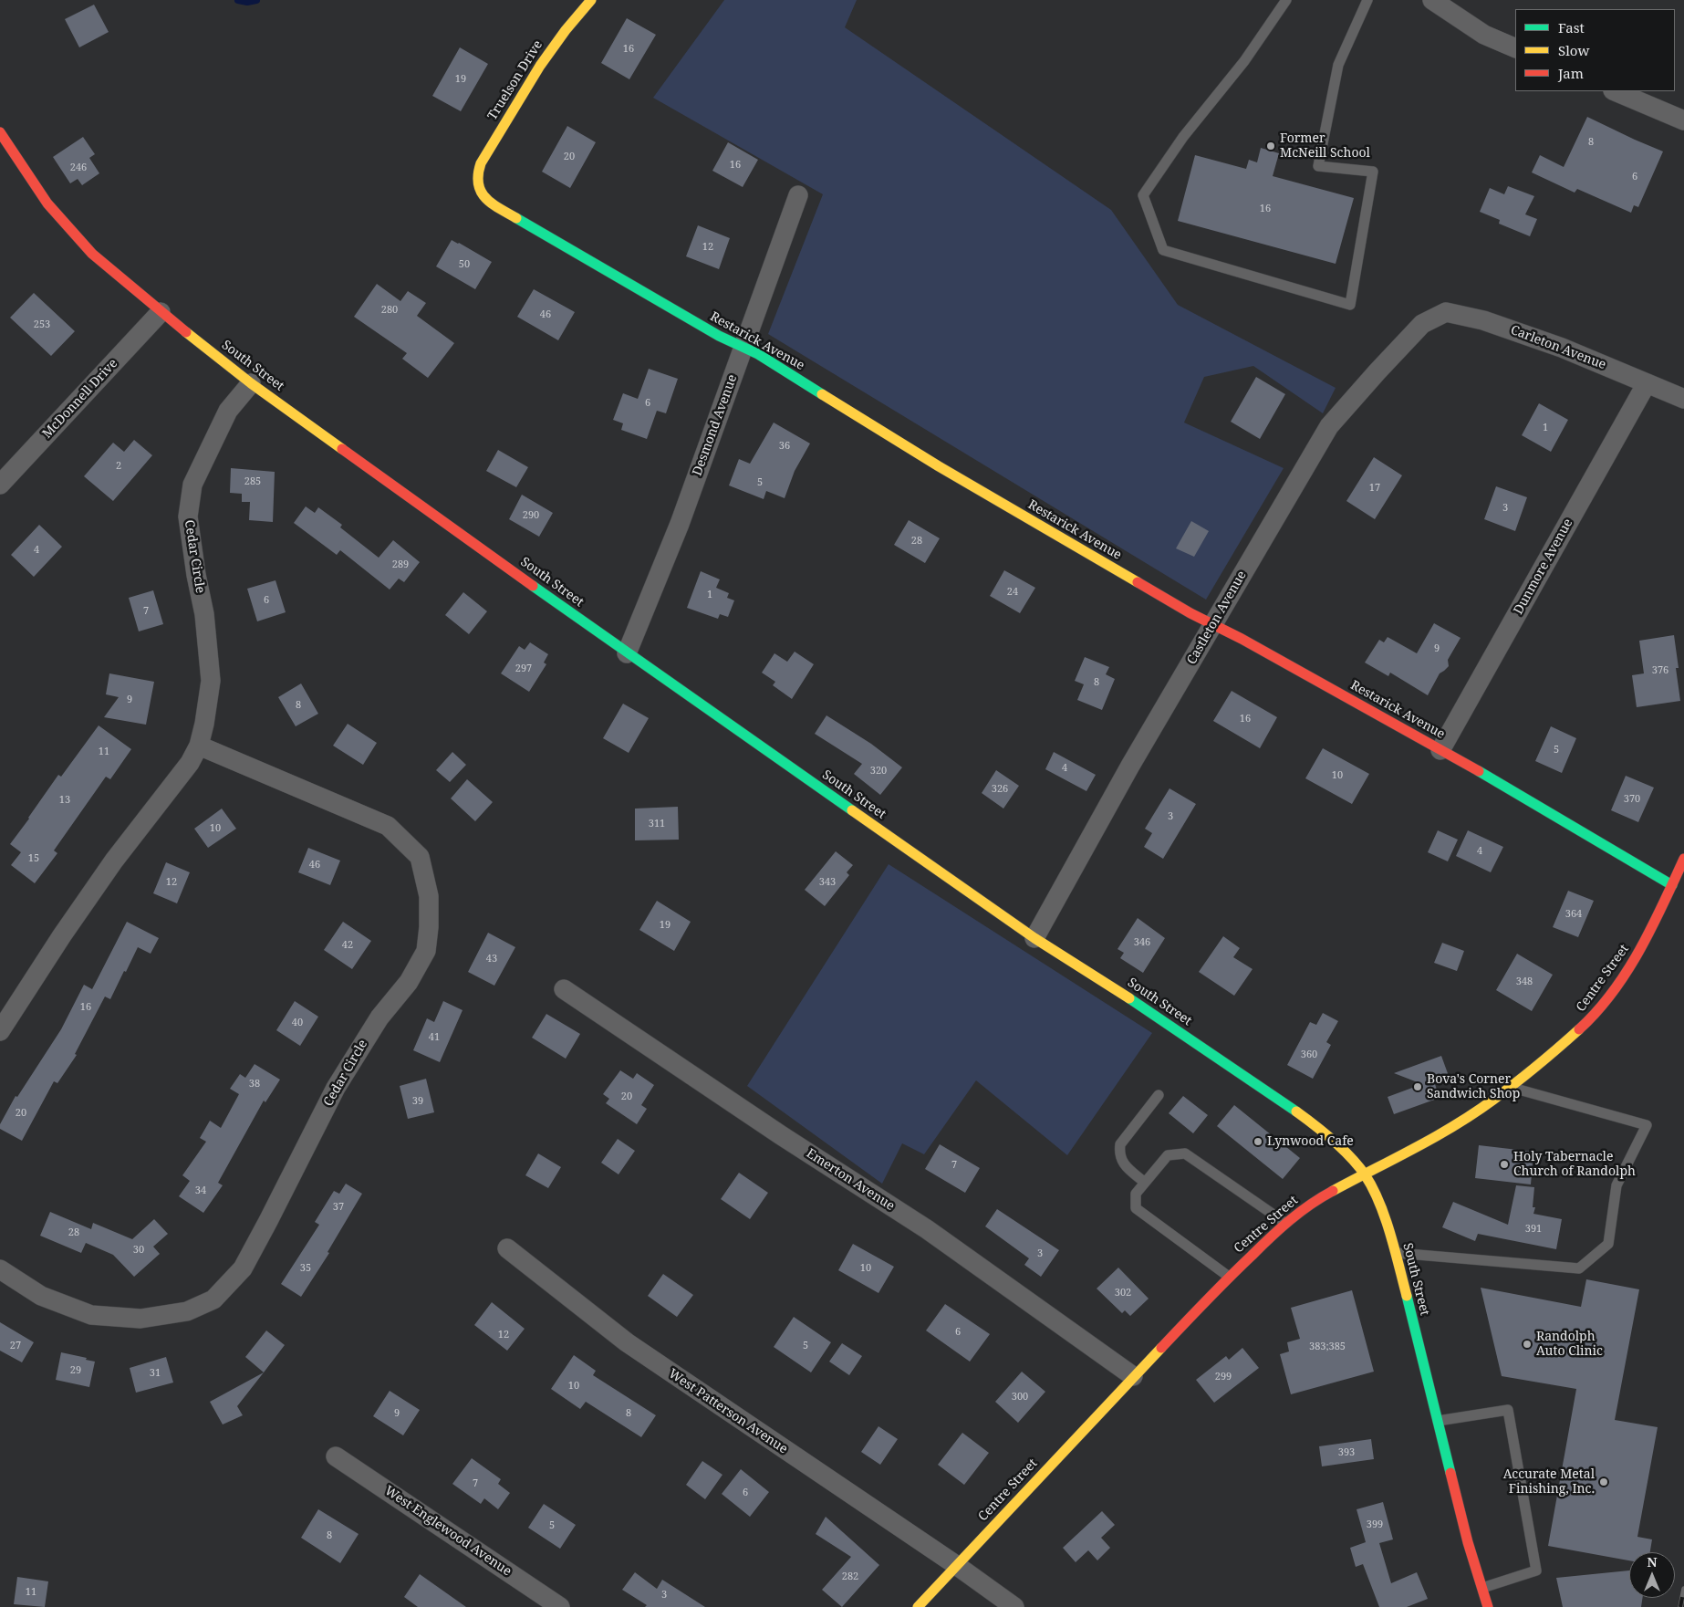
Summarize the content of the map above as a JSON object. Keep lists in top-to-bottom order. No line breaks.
{"streets":{"main road":["Truelson Drive","Restarick Avenue","South Street","Centre Street"],"street":["Carleton Avenue","McDonnell Drive","Desmond Avenue","Cedar Circle","Dunmore Avenue","Castleton Avenue","Emerton Avenue","West Patterson Avenue","West Englewood Avenue"]},"crossings":[["Truelson Drive","Restarick Avenue"],["Restarick Avenue","Desmond Avenue"],["Restarick Avenue","Dunmore Avenue"],["Restarick Avenue","Castleton Avenue"],["Restarick Avenue","Centre Street"],["Carleton Avenue","Dunmore Avenue"],["Carleton Avenue","Castleton Avenue"],["South Street","McDonnell Drive"],["South Street","Desmond Avenue"],["South Street","Cedar Circle"],["South Street","Castleton Avenue"],["South Street","Centre Street"],["Centre Street","Emerton Avenue"],["Centre Street","West Patterson Avenue"]],"places":["Former McNeill School","Bova's Corner Sandwich Shop","Lynwood Cafe","Holy Tabernacle Church of Randolph","Randolph Auto Clinic","Accurate Metal Finishing, Inc."],"house_numbers":["16","19","8","20","16","246","6","16","12","50","280","46","253","6","1","36","2","285","5","17","3","290","28","4","289","24","1","6","7","9","297","376","8","9","8","16","5","11","4","320","10","326","370","13","3","311","10","4","15","46","12","343","364","19","346","42","43","348","16","40","41","360","38","20","39","20","7","34","37","391","28","30","3","35","10","302","6","12","27","5","383;385","29","31","299","10","300","9","8","393","7","6","399","5","8","282","11","3"],"legend":["Fast","Slow","Jam"],"north":"top"}
